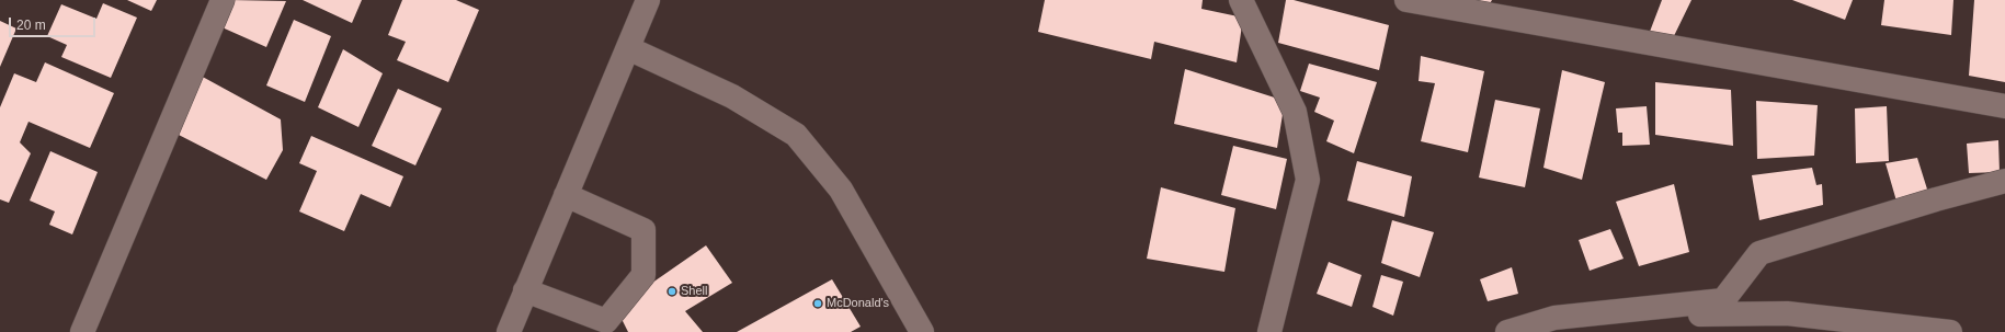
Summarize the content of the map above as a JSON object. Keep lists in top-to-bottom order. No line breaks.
{"places":["Shell","McDonald's"],"scale_bar":"20 m"}
